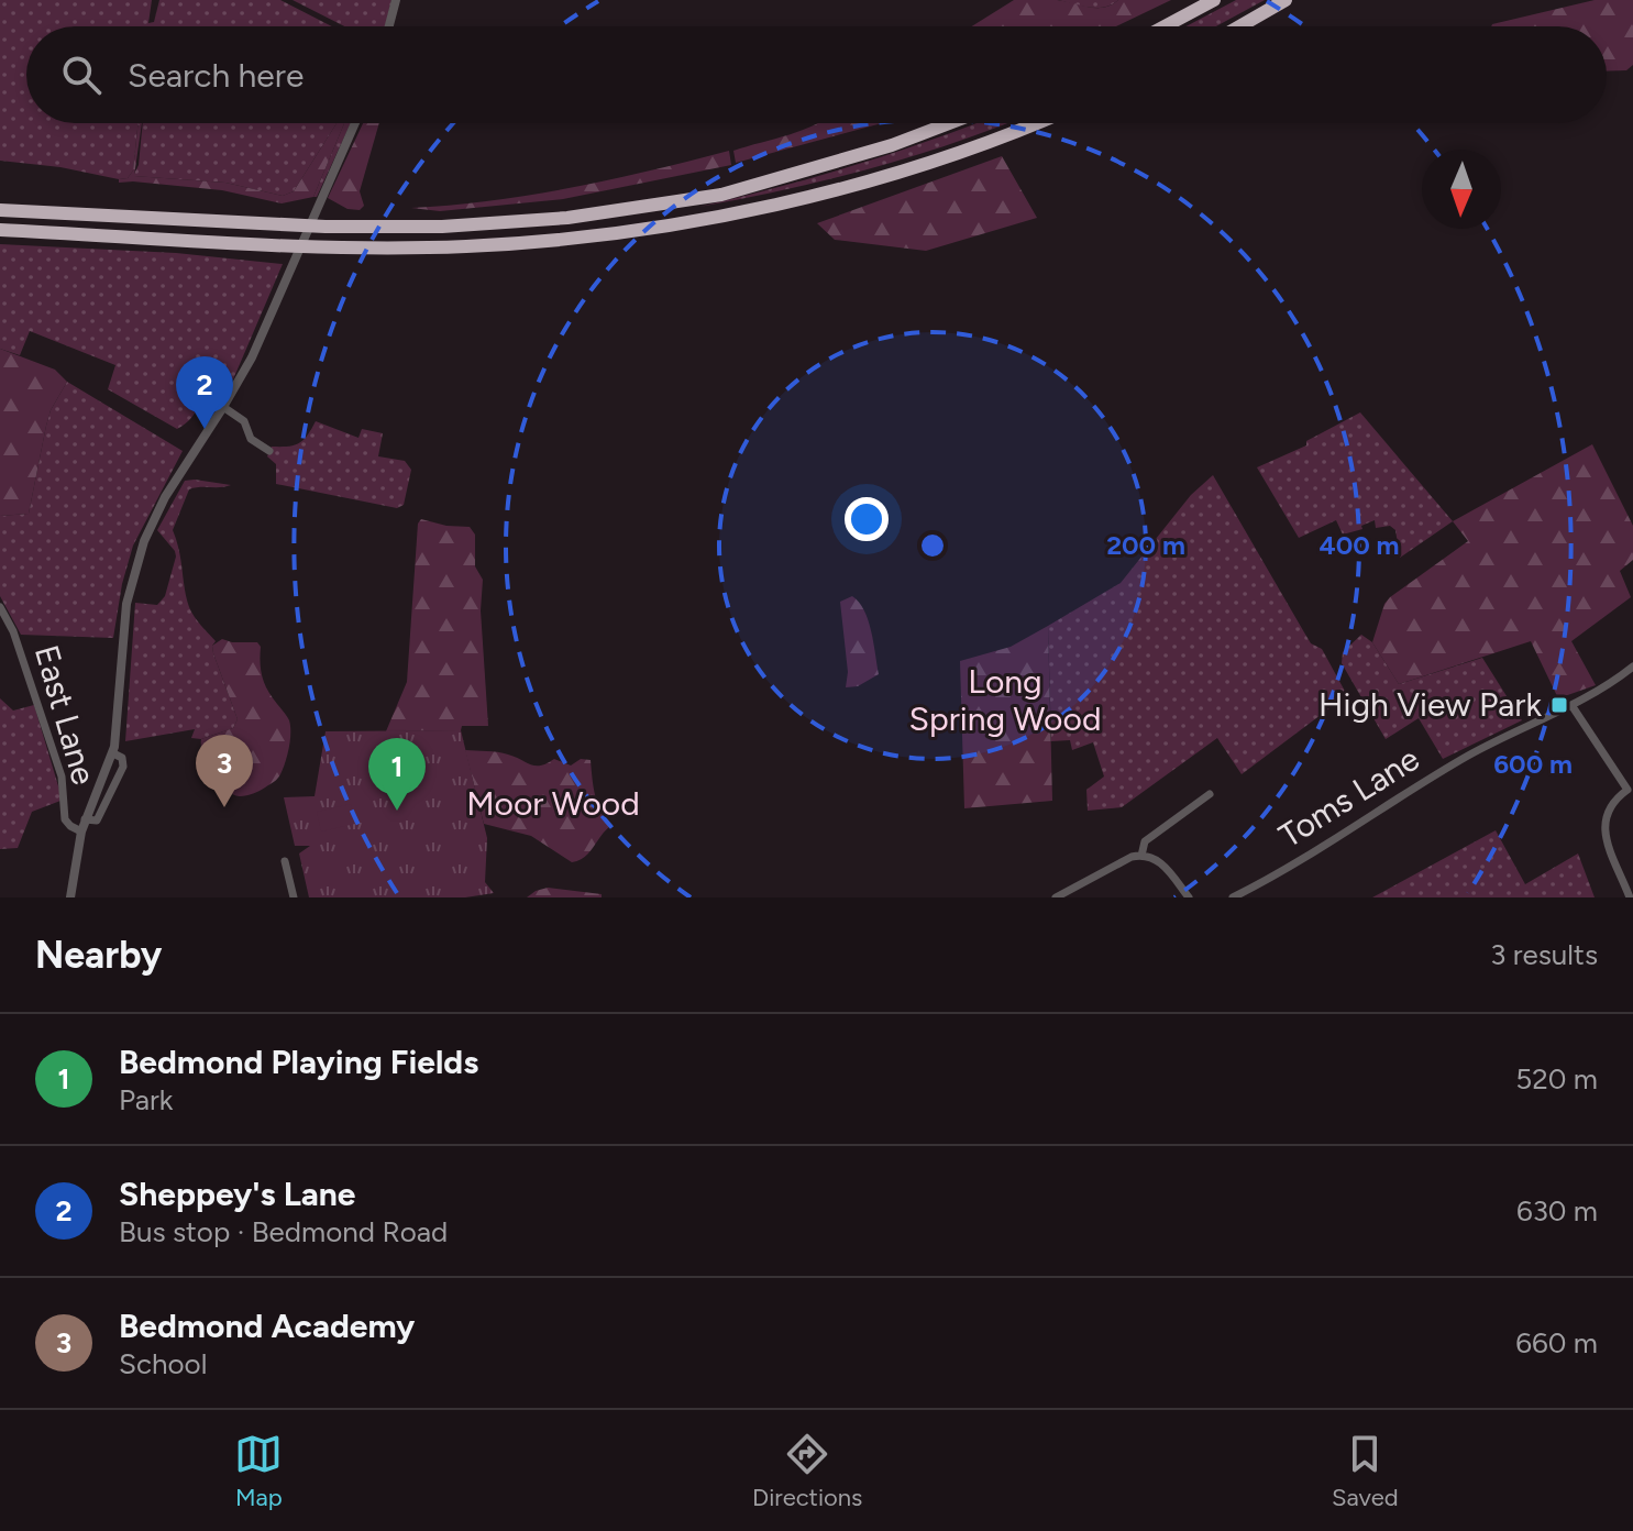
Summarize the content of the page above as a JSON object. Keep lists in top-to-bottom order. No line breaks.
{"streets":{"street":["East Lane","Toms Lane"]},"parks":["Long Spring Wood","Moor Wood"],"places":{"transit":["High View Park"]},"north":"bottom","page":{"search":"Search here","pins":["2","3","1"],"heading":["Nearby","3 results"],"list":[{"mark":"1","name":"Bedmond Playing Fields","note":"Park","value":"520 m"},{"mark":"2","name":"Sheppey's Lane","note":"Bus stop · Bedmond Road","value":"630 m"},{"mark":"3","name":"Bedmond Academy","note":"School","value":"660 m"}],"nav":["Map","Directions","Saved"]},"rings":["200 m","400 m","600 m"]}
